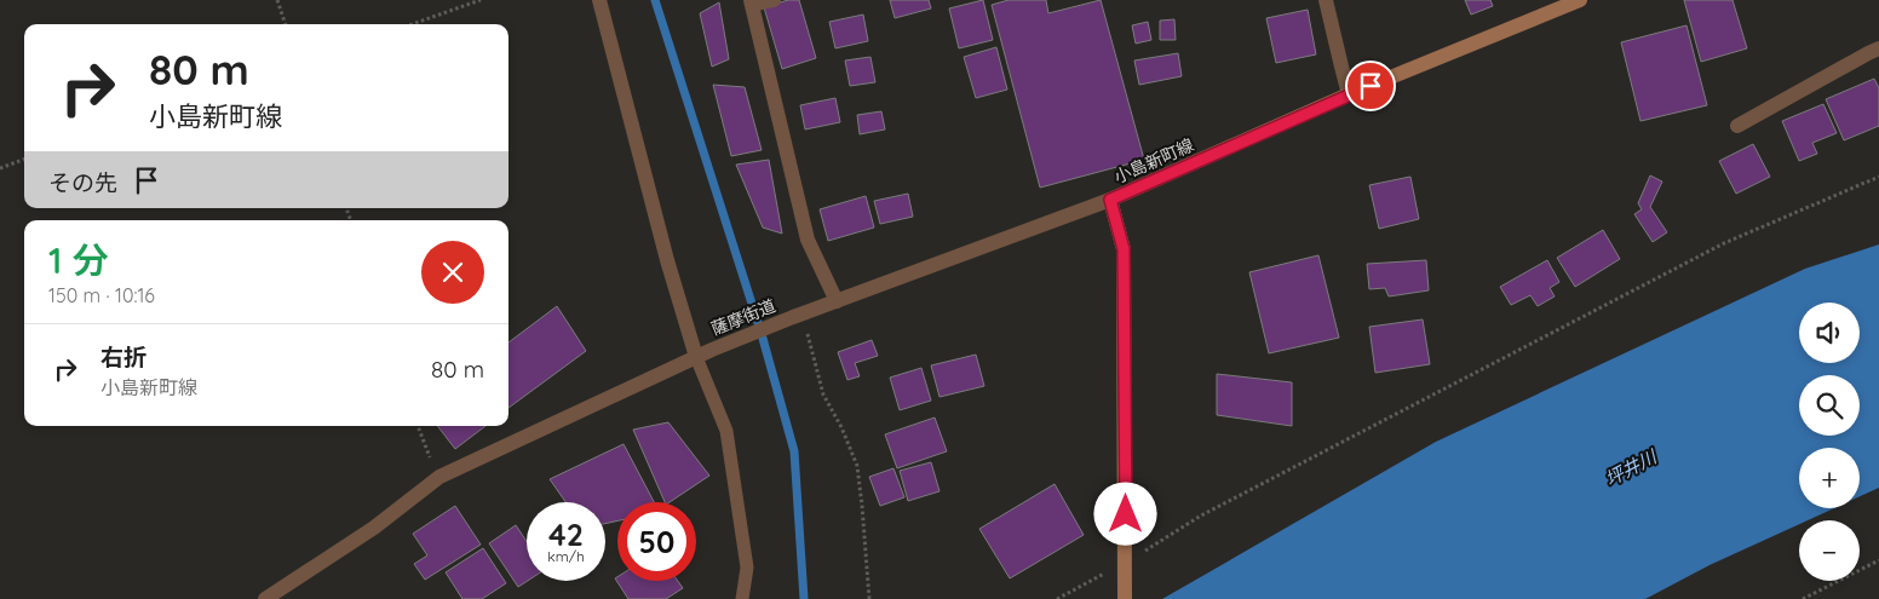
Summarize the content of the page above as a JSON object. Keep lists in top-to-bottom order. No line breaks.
{"streets":{"main road":["小島新町線"],"street":["薩摩街道"]},"crossings":[["小島新町線","薩摩街道"]],"water":["坪井川"],"page":{"turn":["80 m","小島新町線"],"then":"その先","heading":["1 分","150 m · 10:16"],"map_buttons":["+","−"],"list":[{"name":"右折","note":"小島新町線","value":"80 m"}],"speed":"42 km/h","limit":"50"}}
